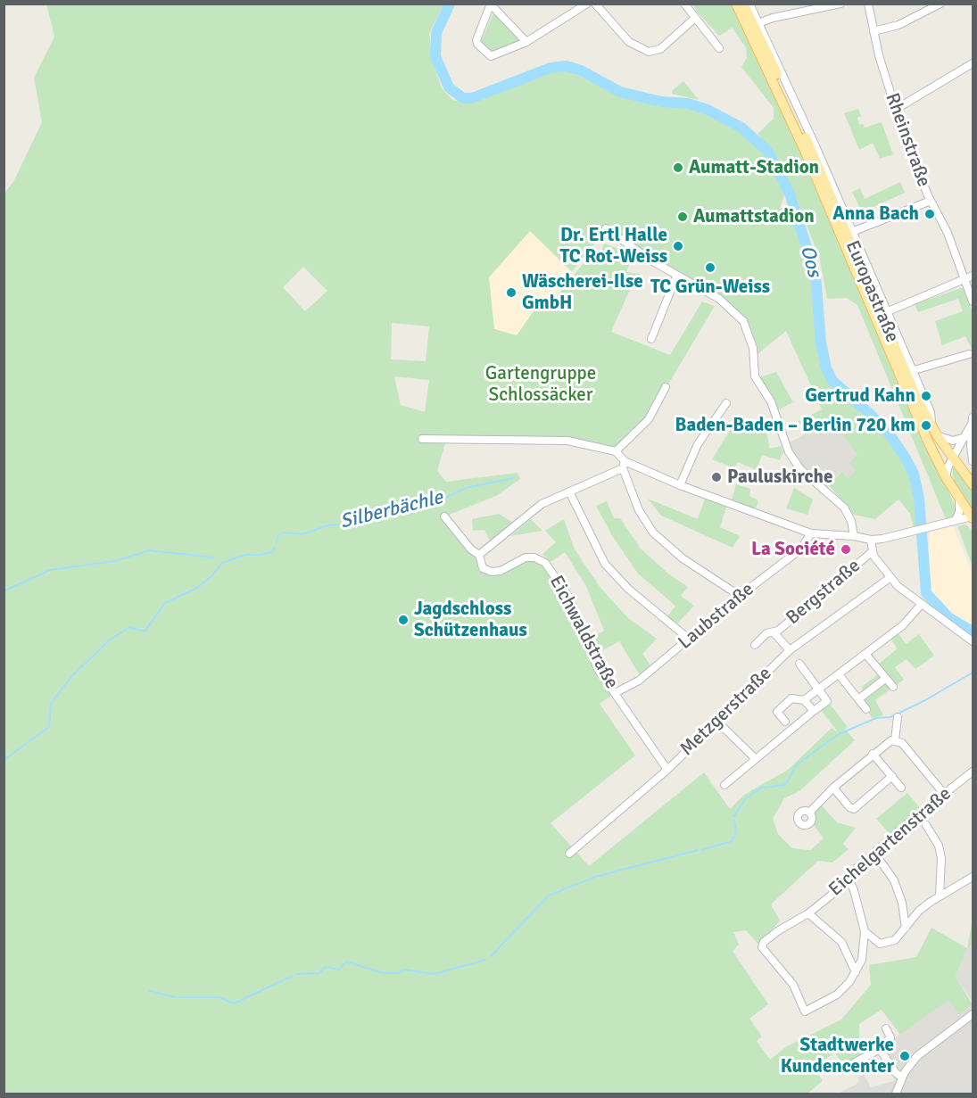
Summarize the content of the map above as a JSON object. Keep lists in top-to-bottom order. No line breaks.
{"streets":{"main road":["Europastraße"],"street":["Rheinstraße","Bergstraße","Laubstraße","Eichwaldstraße","Metzgerstraße","Eichelgartenstraße"]},"crossings":[["Bergstraße","Metzgerstraße"],["Laubstraße","Eichwaldstraße"],["Eichwaldstraße","Metzgerstraße"]],"water":["Oos","Silberbächle"],"parks":["Gartengruppe Schlossäcker"],"places":["Aumatt-Stadion","Anna Bach","Aumattstadion","Dr. Ertl Halle TC Rot-Weiss","TC Grün-Weiss","Wäscherei-Ilse GmbH","Gertrud Kahn","Baden-Baden – Berlin 720 km","Pauluskirche","La Société","Jagdschloss Schützenhaus","Stadtwerke Kundencenter"]}
